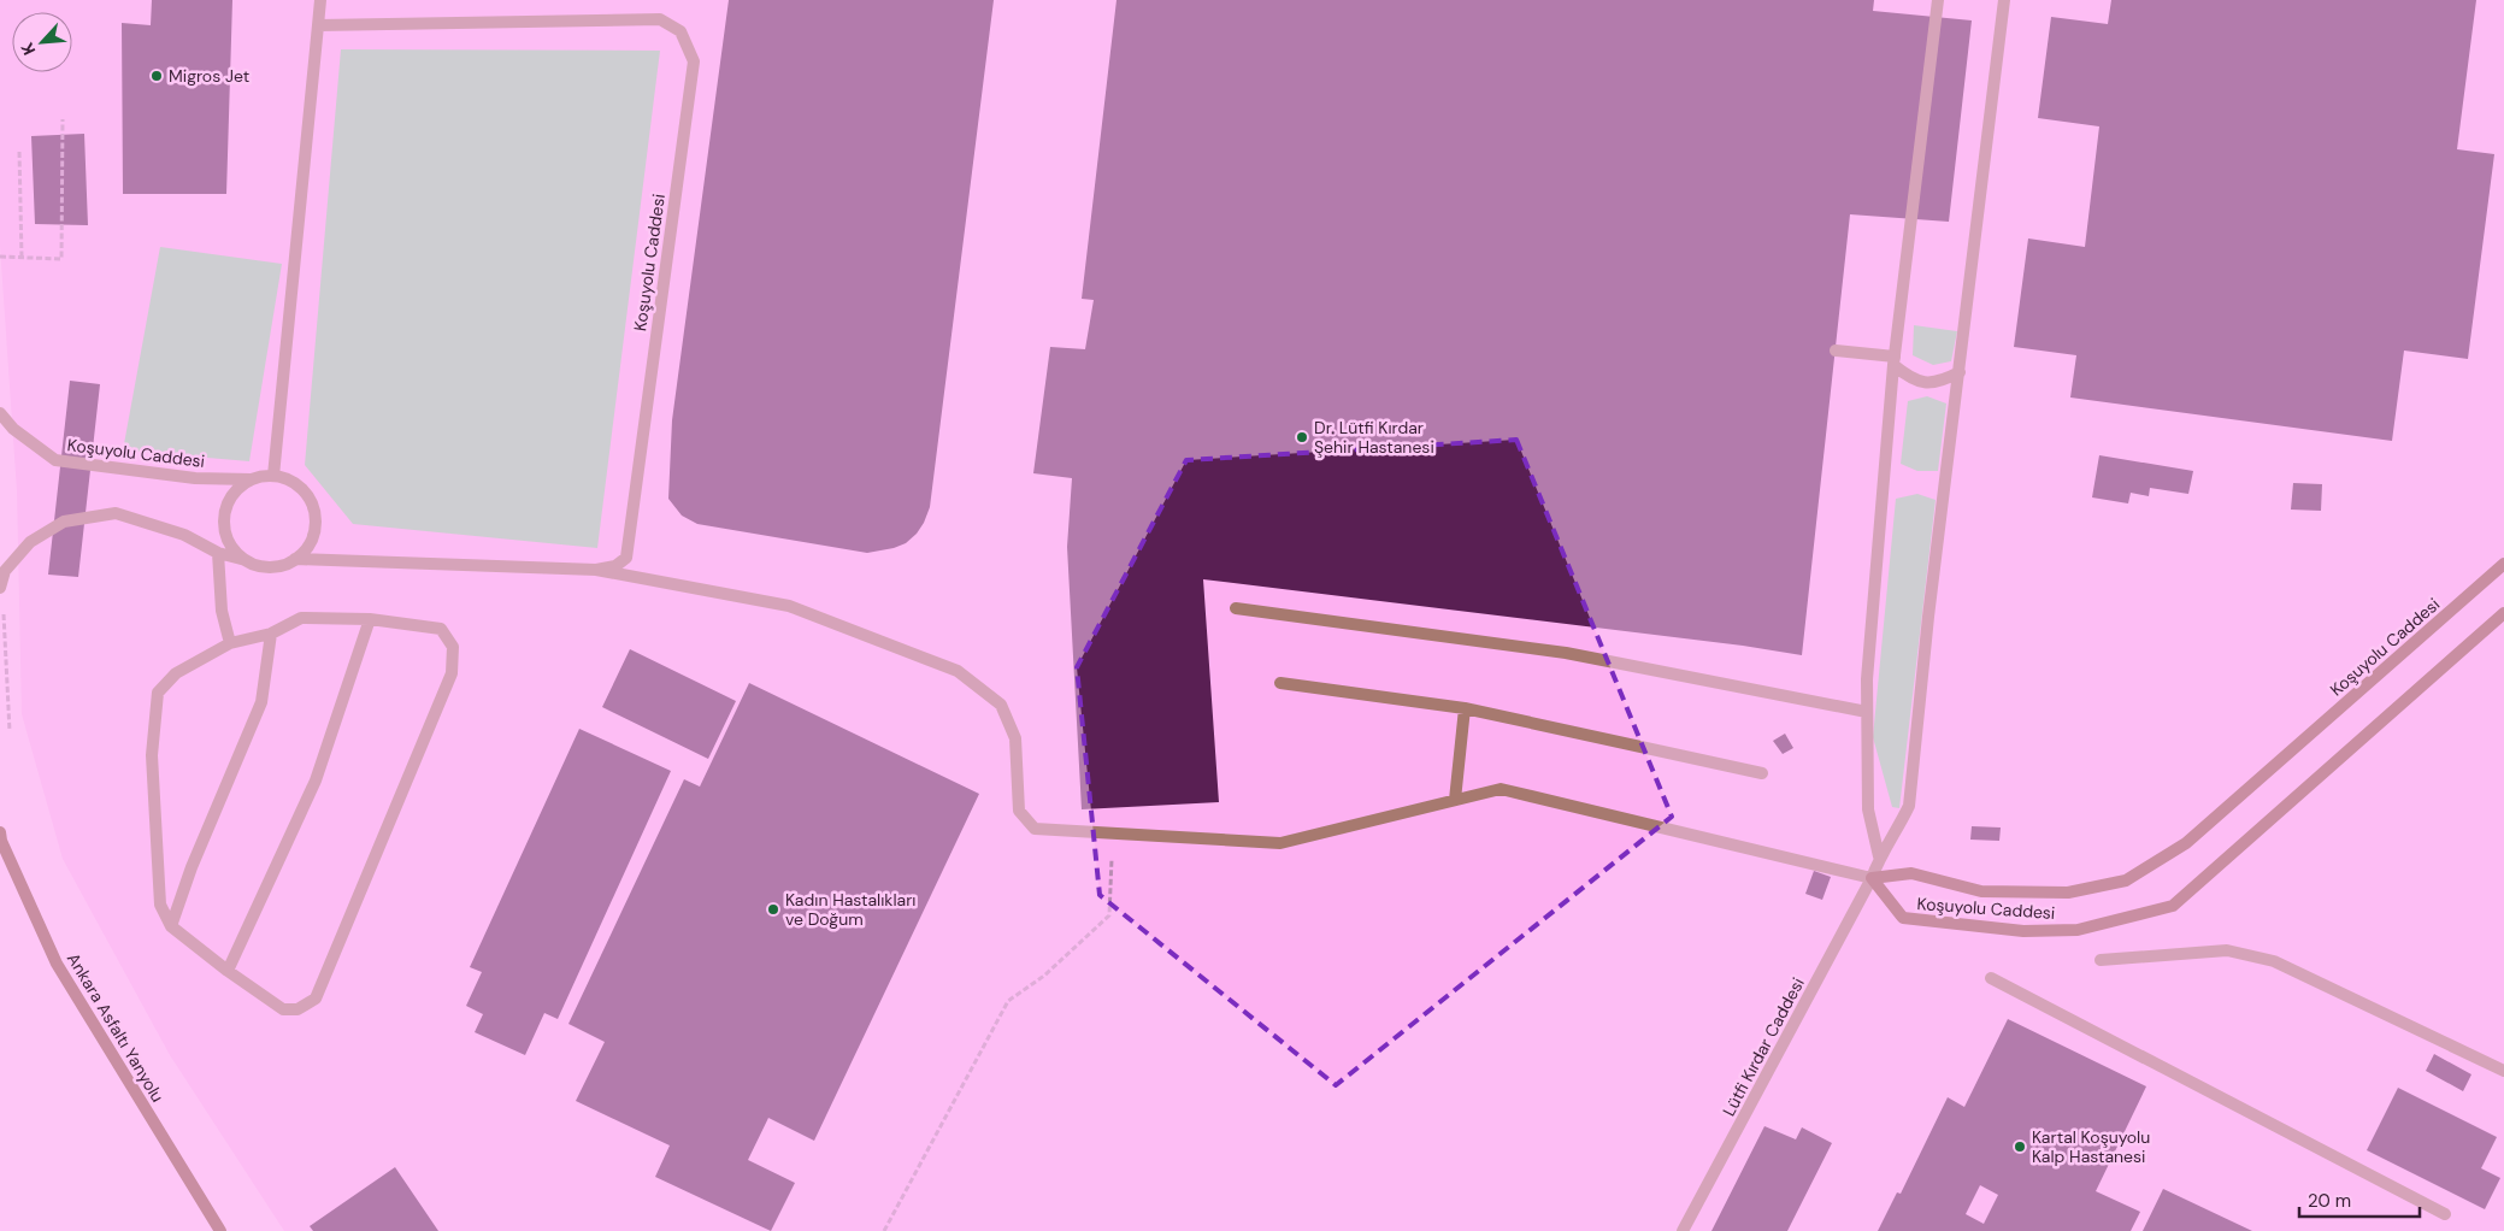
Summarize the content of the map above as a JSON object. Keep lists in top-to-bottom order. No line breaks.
{"streets":{"street":["Koşuyolu Caddesi","Ankara Asfaltı Yanyolu","Lütfi Kırdar Caddesi"]},"crossings":[["Koşuyolu Caddesi","Lütfi Kırdar Caddesi"]],"places":["Migros Jet","Dr. Lütfi Kırdar Şehir Hastanesi","Kadın Hastalıkları ve Doğum","Kartal Koşuyolu Kalp Hastanesi"],"scale_bar":"20 m","north":"bottom left"}
